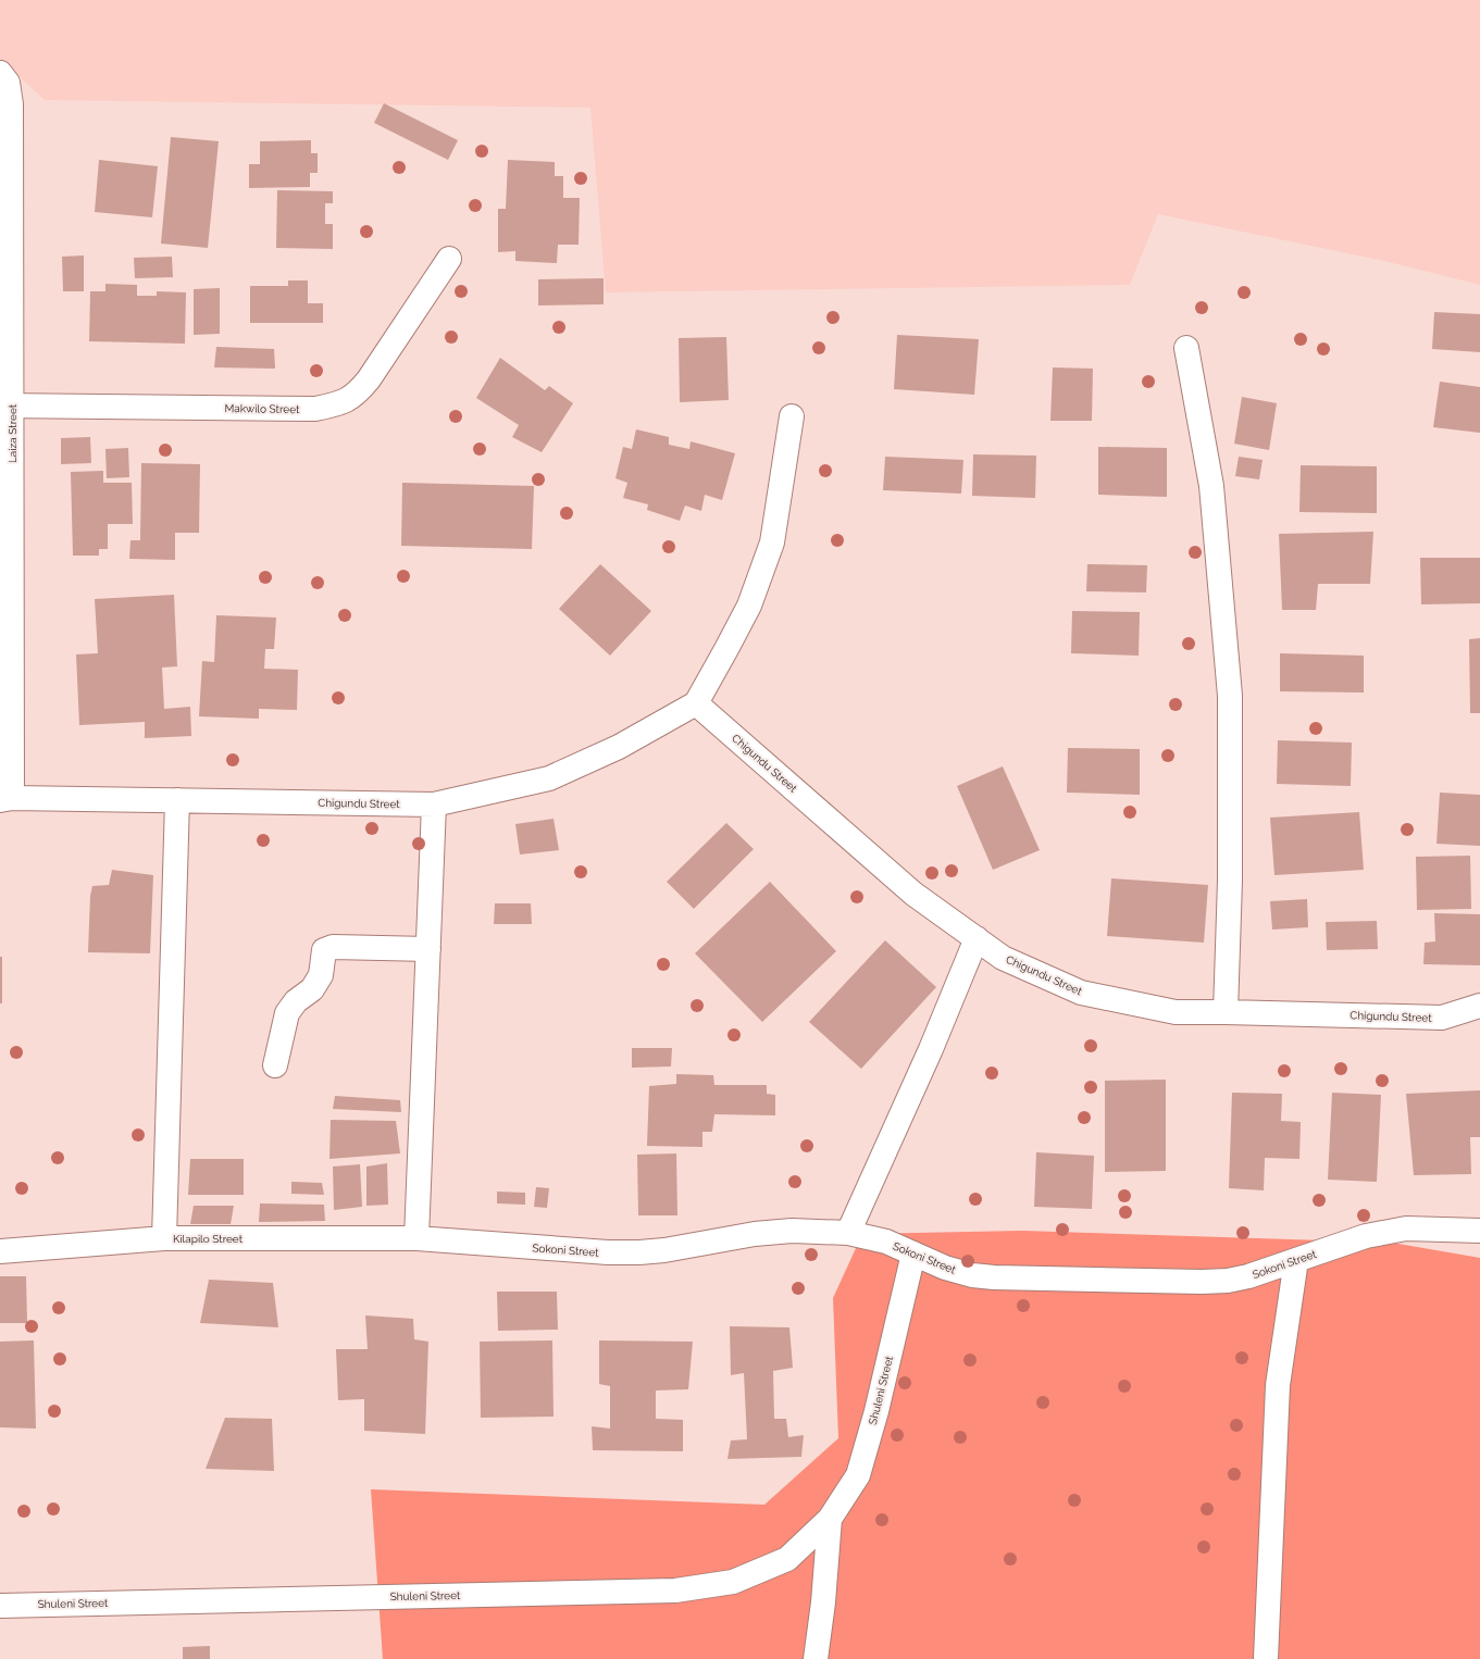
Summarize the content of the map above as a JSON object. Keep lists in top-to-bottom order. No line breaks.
{"streets":{"street":["Makwilo Street","Laiza Street","Chigundu Street","Kilapilo Street","Sokoni Street","Shuleni Street"]},"crossings":[["Makwilo Street","Laiza Street"],["Laiza Street","Chigundu Street"],["Kilapilo Street","Sokoni Street"],["Sokoni Street","Shuleni Street"]]}
